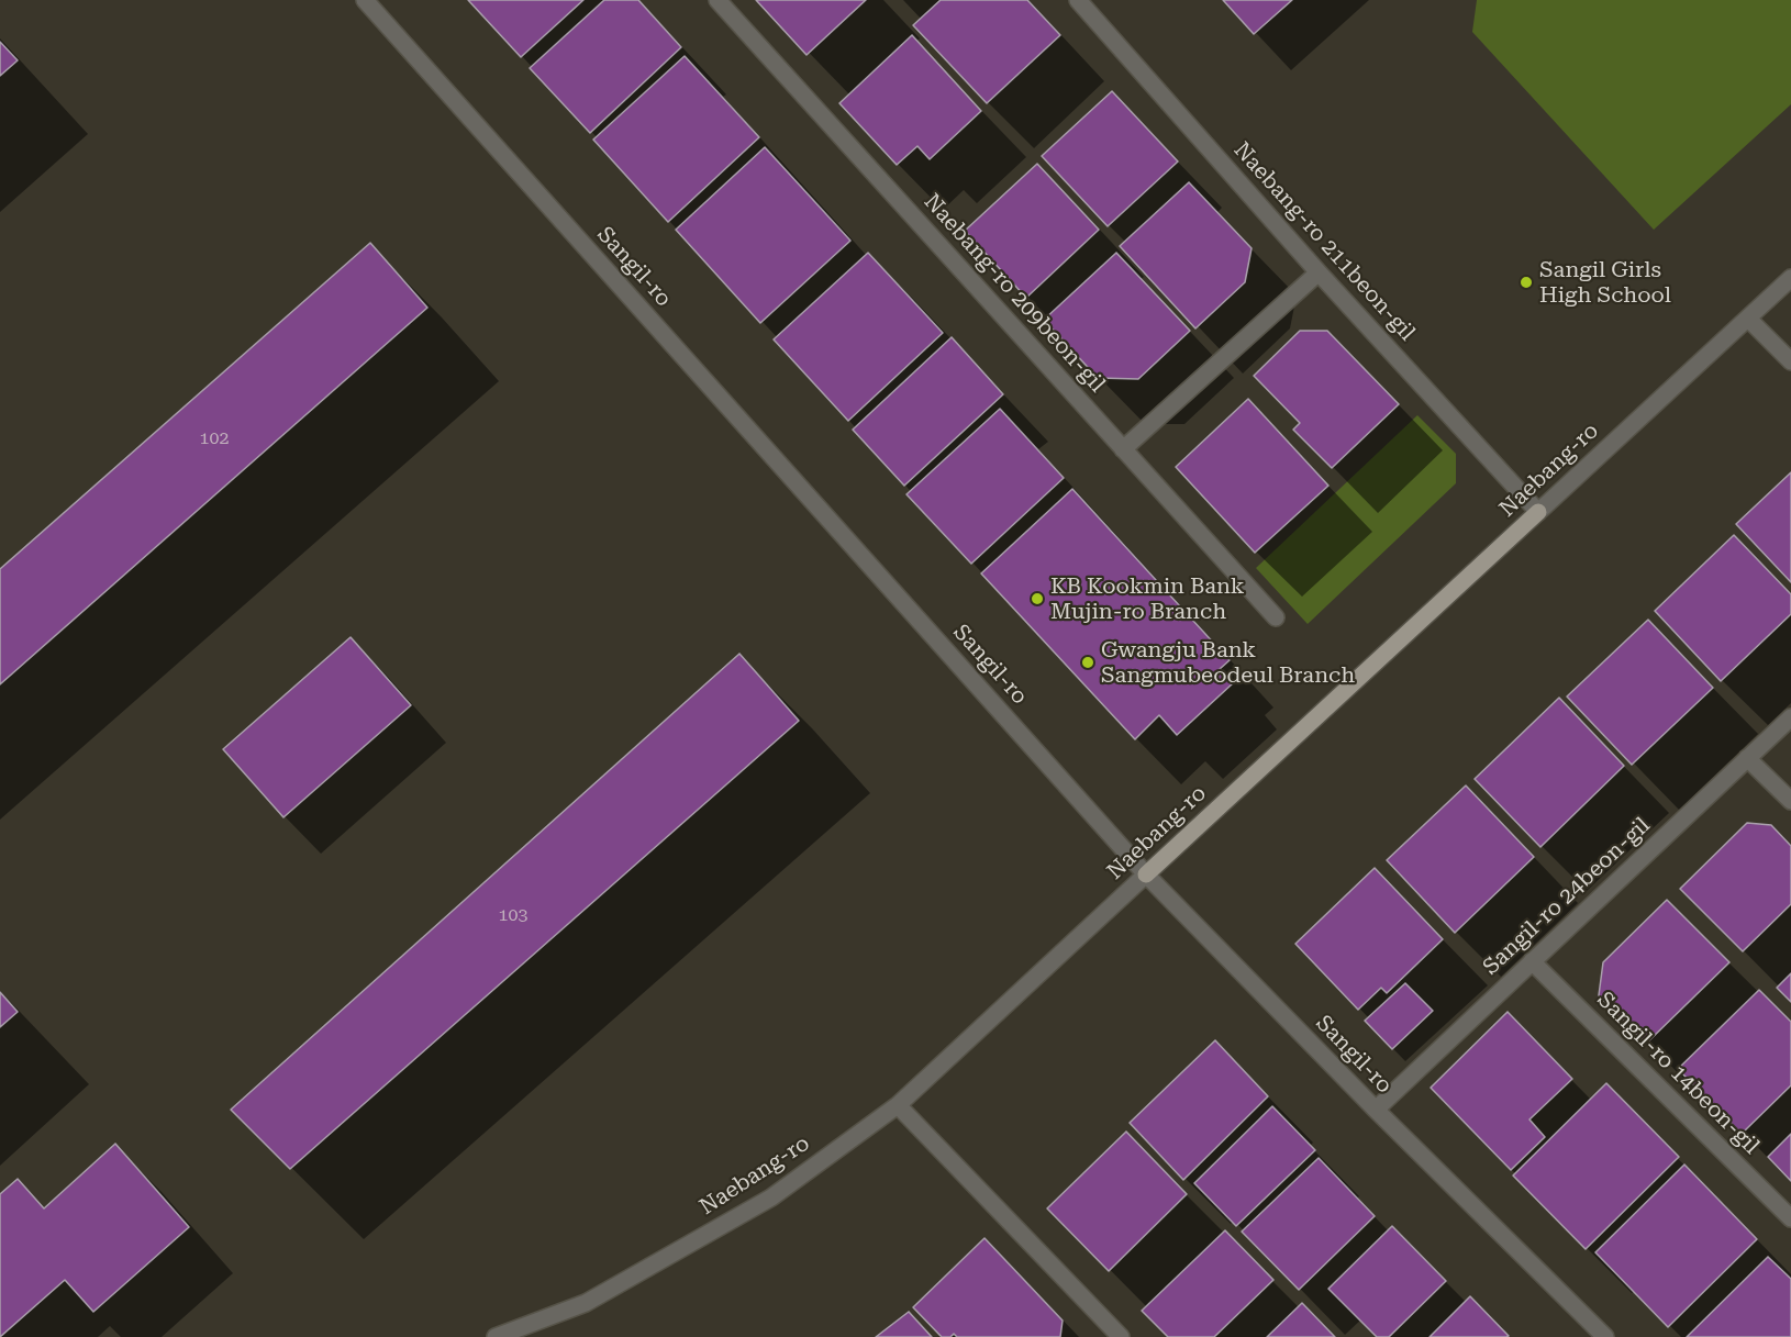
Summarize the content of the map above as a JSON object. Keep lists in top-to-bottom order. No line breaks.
{"streets":{"main road":["Naebang-ro"],"street":["Naebang-ro 211beon-gil","Sangil-ro","Naebang-ro 209beon-gil","Sangil-ro 24beon-gil","Sangil-ro 14beon-gil"]},"crossings":[["Naebang-ro 211beon-gil","Naebang-ro"],["Sangil-ro","Naebang-ro"],["Sangil-ro","Sangil-ro 24beon-gil"],["Sangil-ro 24beon-gil","Sangil-ro 14beon-gil"]],"places":["Sangil Girls High School","KB Kookmin Bank Mujin-ro Branch","Gwangju Bank Sangmubeodeul Branch"],"house_numbers":["102","103"]}
